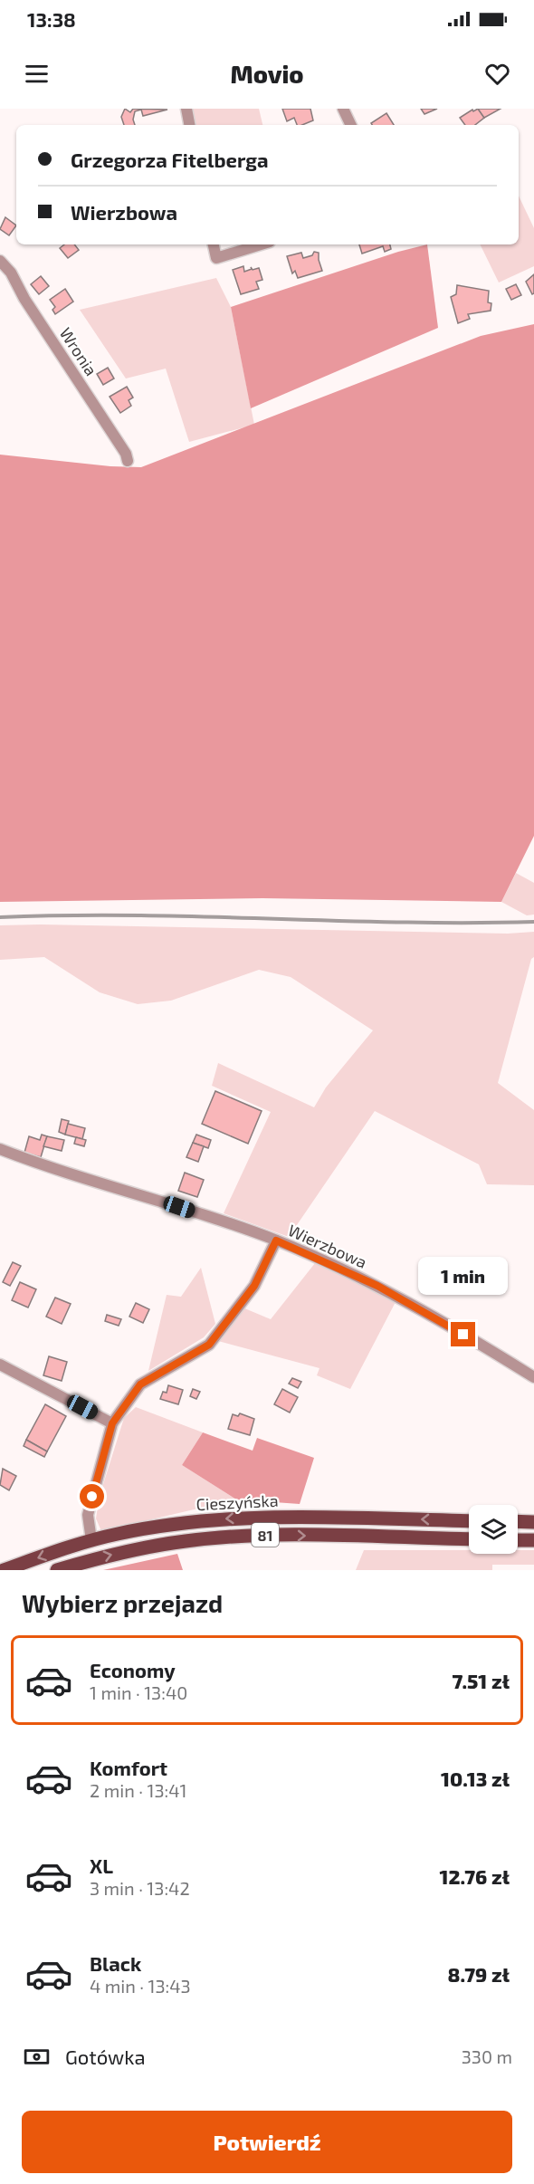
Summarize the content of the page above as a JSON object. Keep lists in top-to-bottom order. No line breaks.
{"streets":{"main road":["Cieszyńska","81"],"street":["Wronia","Wierzbowa"]},"page":{"status":"13:38","header":"Movio","banner":["Grzegorza Fitelberga","Wierzbowa"],"bubble":"1 min","heading":"Wybierz przejazd","list":[{"name":"Economy","note":"1 min · 13:40","value":"7.51 zł"},{"name":"Komfort","note":"2 min · 13:41","value":"10.13 zł"},{"name":"XL","note":"3 min · 13:42","value":"12.76 zł"},{"name":"Black","note":"4 min · 13:43","value":"8.79 zł"}],"pay":["Gotówka","330 m"],"buttons":"Potwierdź"}}
